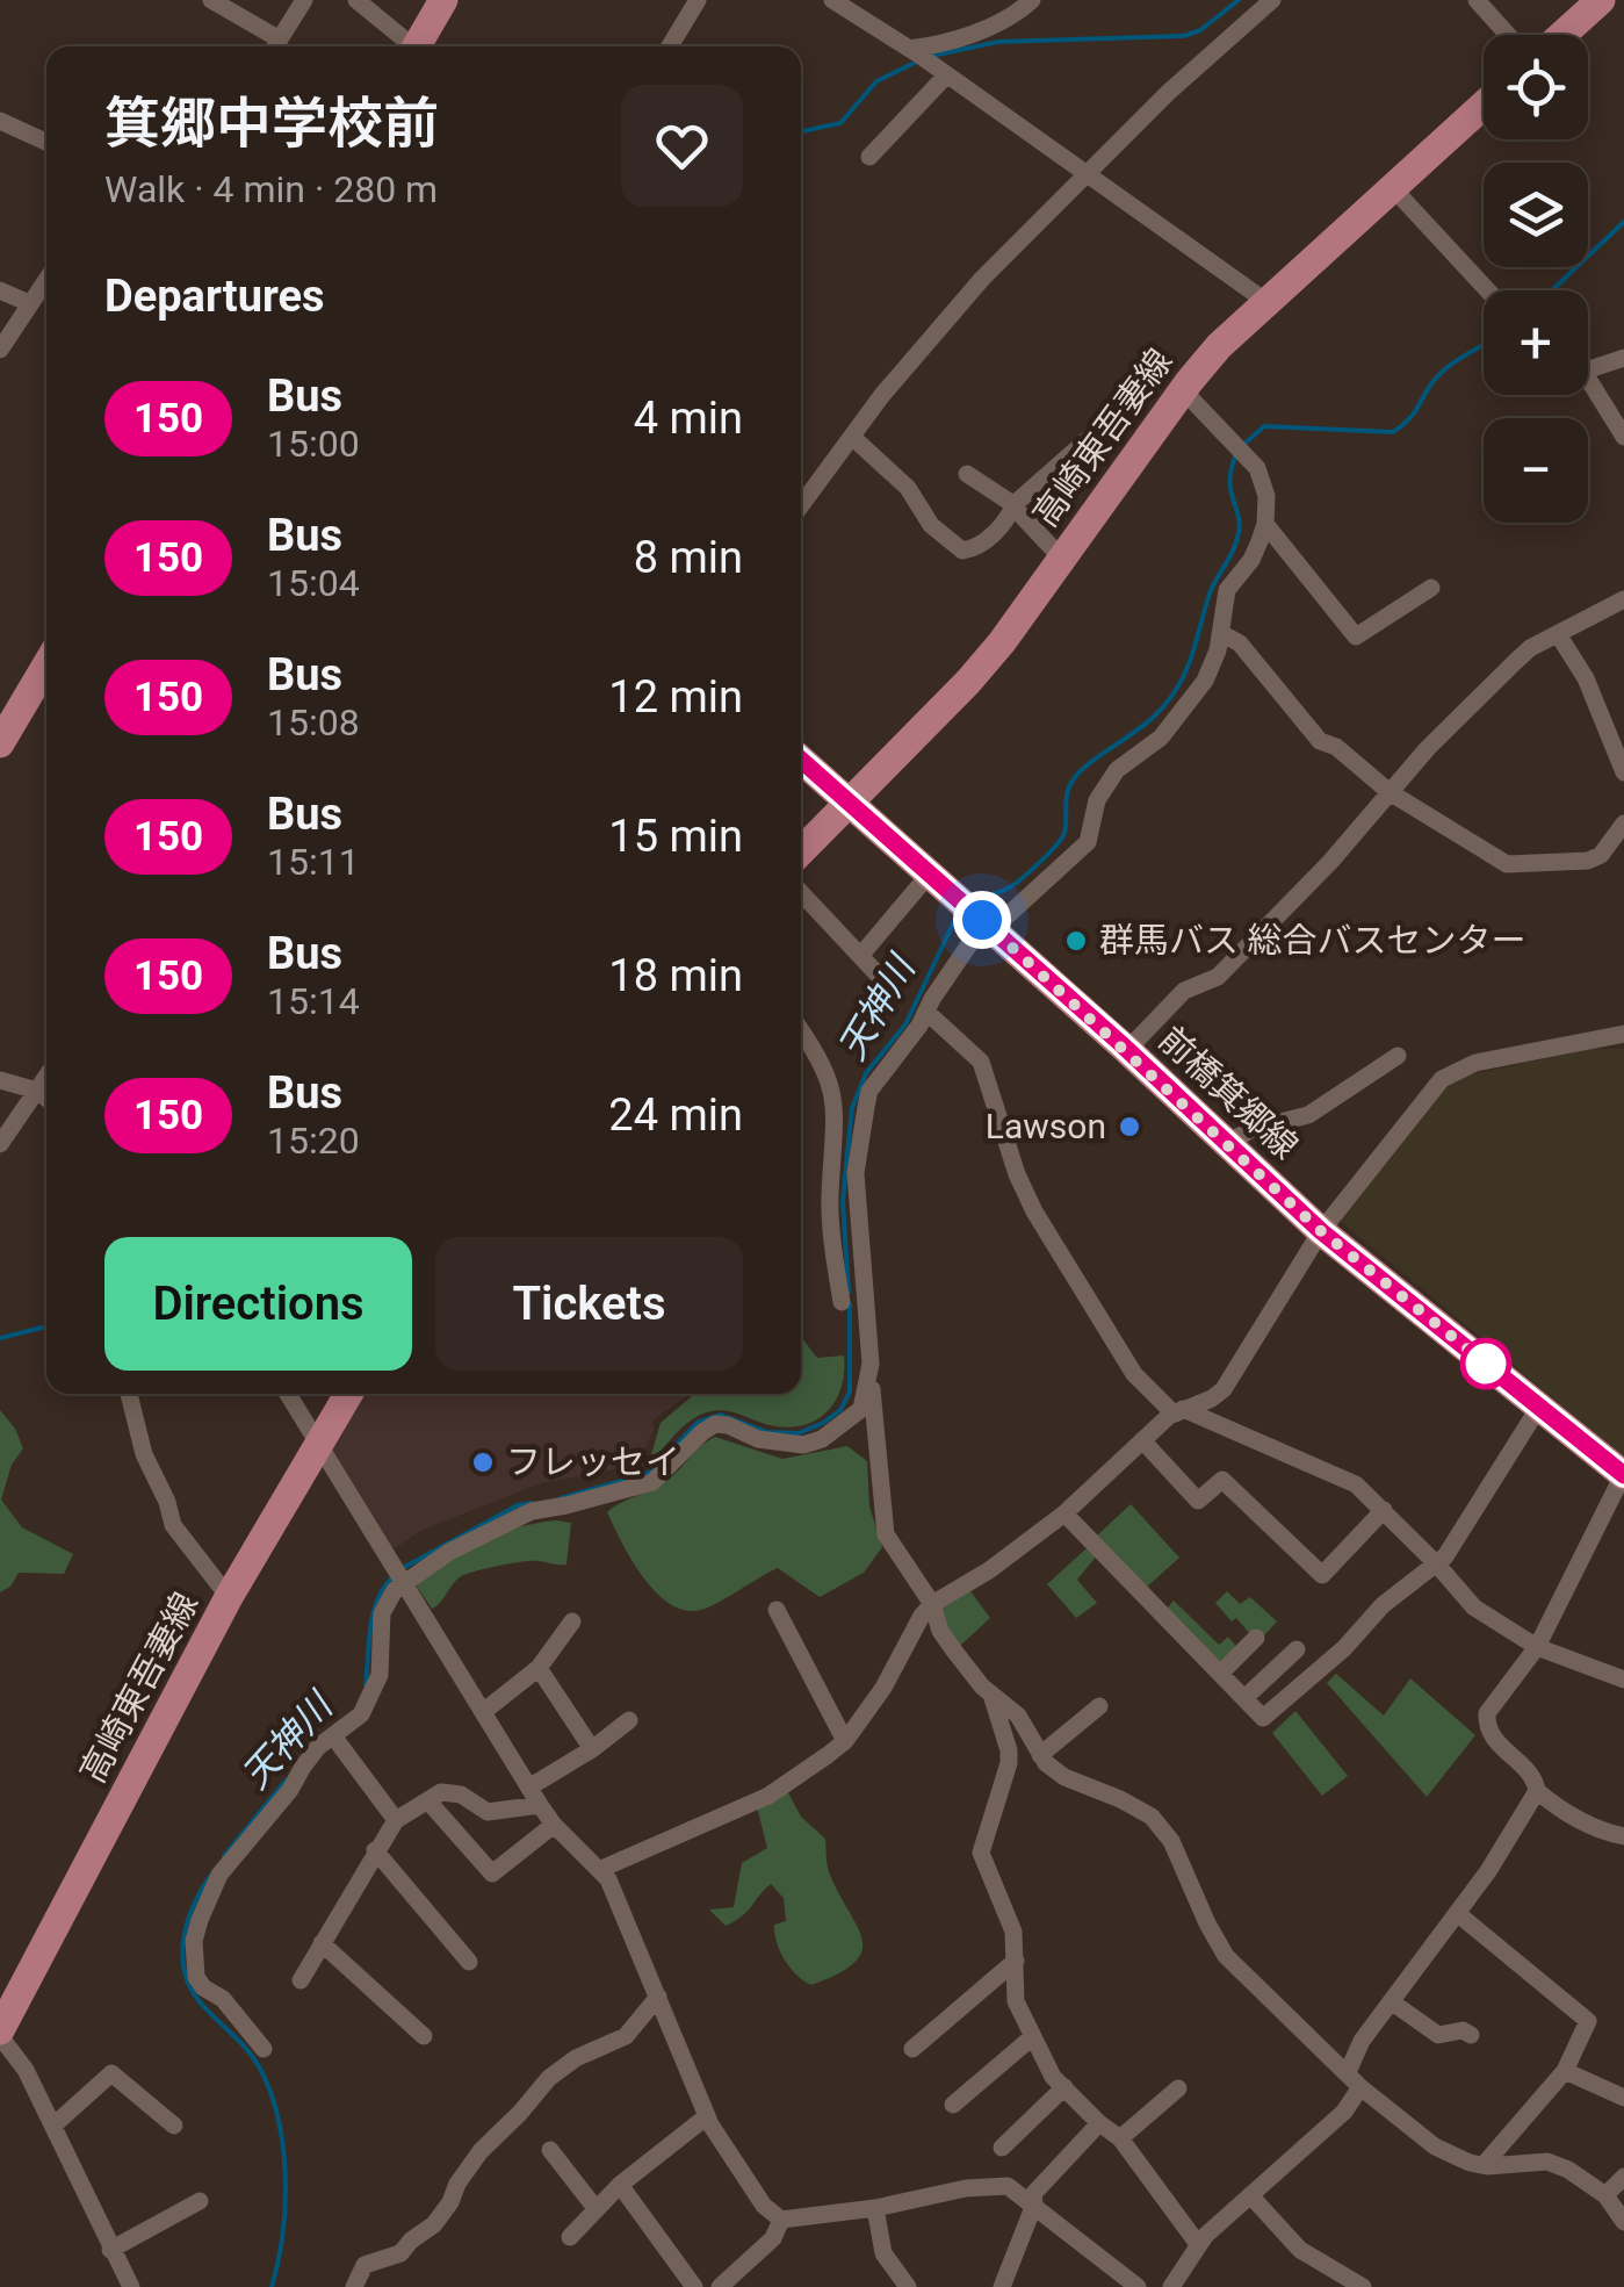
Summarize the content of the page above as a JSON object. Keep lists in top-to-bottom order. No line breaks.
{"streets":{"main road":["高崎東吾妻線","前橋箕郷線"]},"crossings":[["高崎東吾妻線","前橋箕郷線"]],"water":["天神川"],"places":["群馬バス 総合バスセンター","Lawson","フレッセイ"],"lines":["bus line 150"],"page":{"map_buttons":["+","−"],"heading":[["箕郷中学校前","Walk · 4 min · 280 m"],"Departures"],"list":[{"mark":"150","name":"Bus","note":"15:00","value":"4 min"},{"mark":"150","name":"Bus","note":"15:04","value":"8 min"},{"mark":"150","name":"Bus","note":"15:08","value":"12 min"},{"mark":"150","name":"Bus","note":"15:11","value":"15 min"},{"mark":"150","name":"Bus","note":"15:14","value":"18 min"},{"mark":"150","name":"Bus","note":"15:20","value":"24 min"}],"buttons":["Directions","Tickets"]}}
